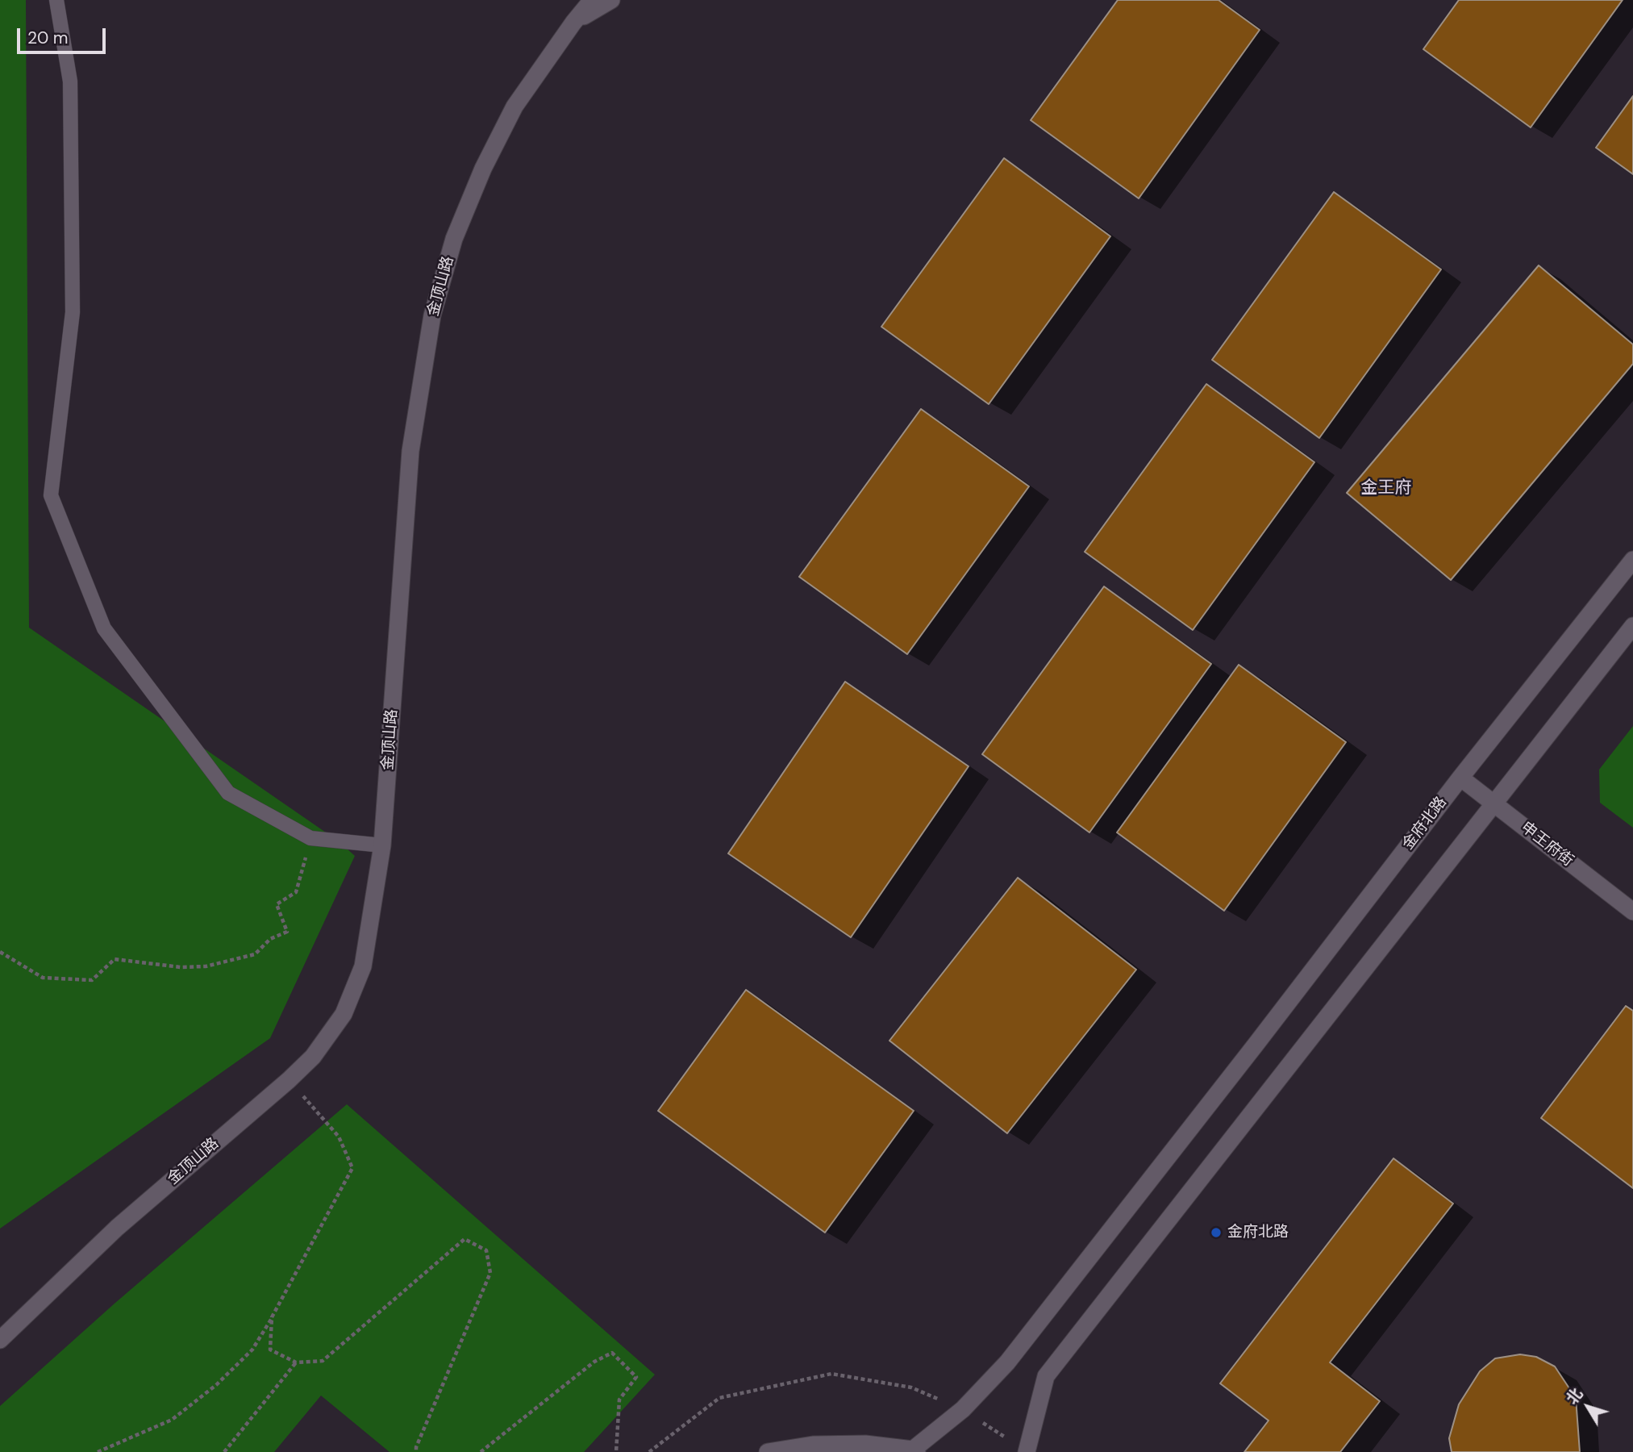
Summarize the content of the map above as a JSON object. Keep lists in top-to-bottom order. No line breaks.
{"streets":{"main road":["金顶山路","金府北路","申王府街"]},"crossings":[["金府北路","申王府街"]],"districts":["金王府"],"places":["金府北路"],"scale_bar":"20 m","north":"top left"}
